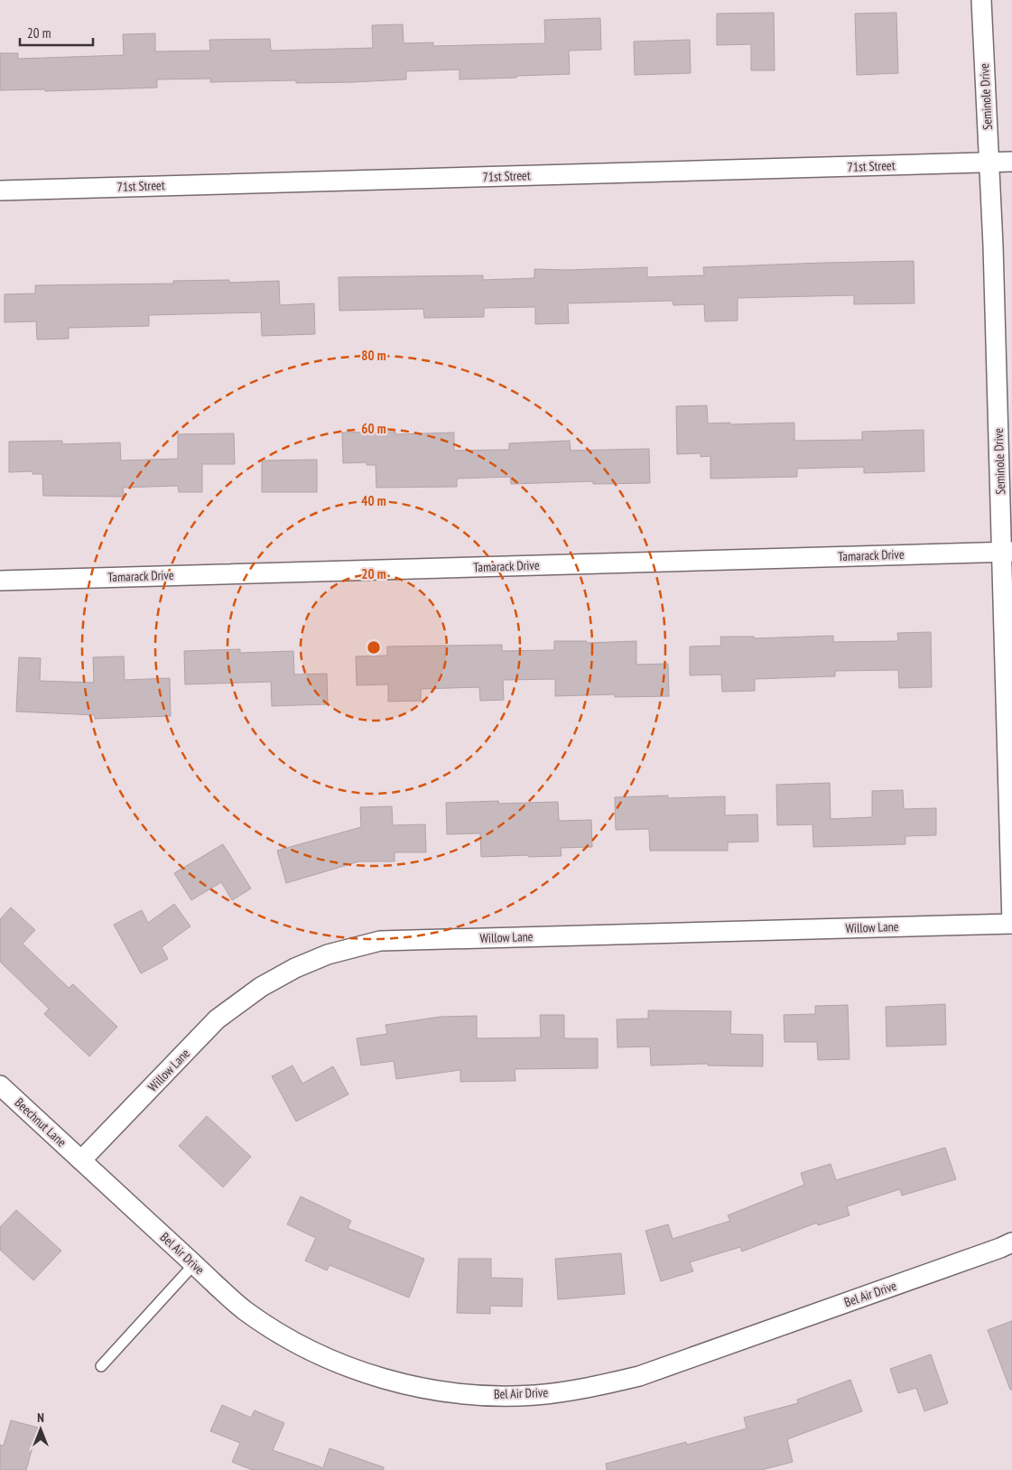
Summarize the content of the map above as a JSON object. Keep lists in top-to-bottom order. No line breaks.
{"streets":{"street":["Seminole Drive","71st Street","Tamarack Drive","Willow Lane","Beechnut Lane","Bel Air Drive"]},"crossings":[["Seminole Drive","71st Street"],["Seminole Drive","Tamarack Drive"],["Seminole Drive","Willow Lane"],["Willow Lane","Beechnut Lane"],["Willow Lane","Bel Air Drive"],["Beechnut Lane","Bel Air Drive"]],"scale_bar":"20 m","north":"top","rings":["80 m","60 m","40 m","20 m"]}
